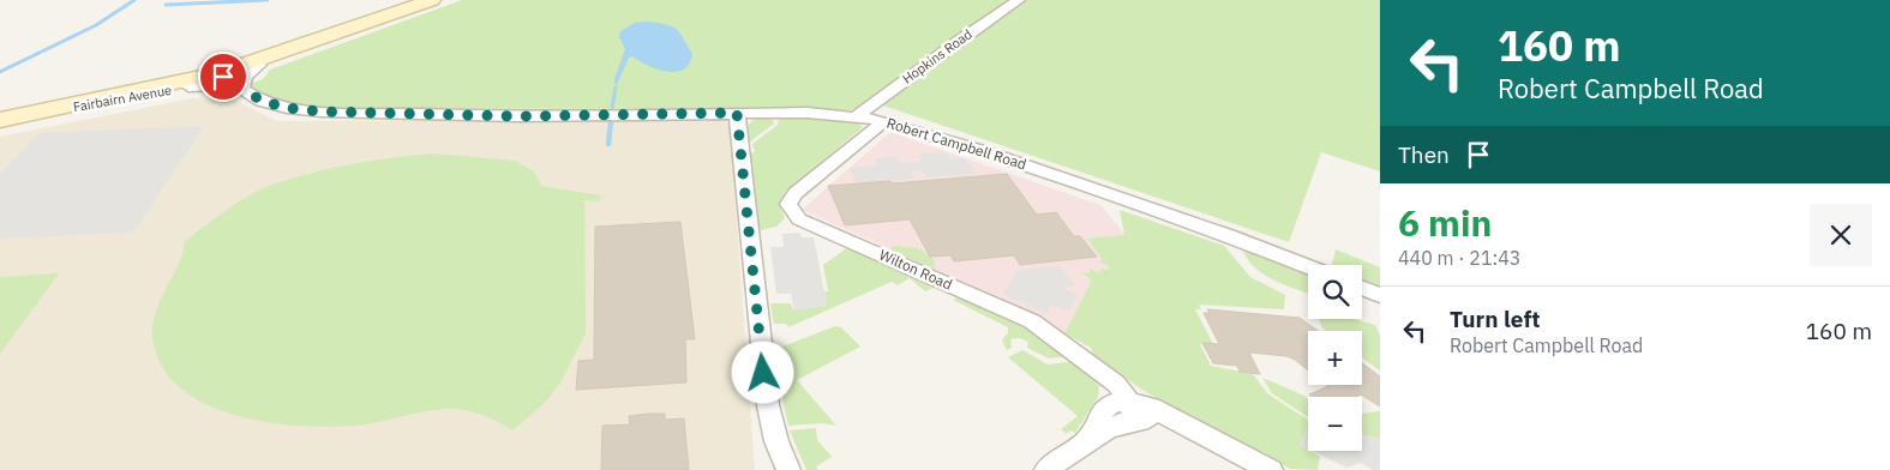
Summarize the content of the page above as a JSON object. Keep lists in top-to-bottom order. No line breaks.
{"streets":{"main road":["Fairbairn Avenue"],"street":["Hopkins Road","Robert Campbell Road","Wilton Road"]},"crossings":[["Hopkins Road","Robert Campbell Road"],["Fairbairn Avenue","Robert Campbell Road"],["Robert Campbell Road","Wilton Road"]],"page":{"turn":["160 m","Robert Campbell Road"],"then":"Then","heading":["6 min","440 m · 21:43"],"map_buttons":["+","−"],"list":[{"name":"Turn left","note":"Robert Campbell Road","value":"160 m"}]}}
